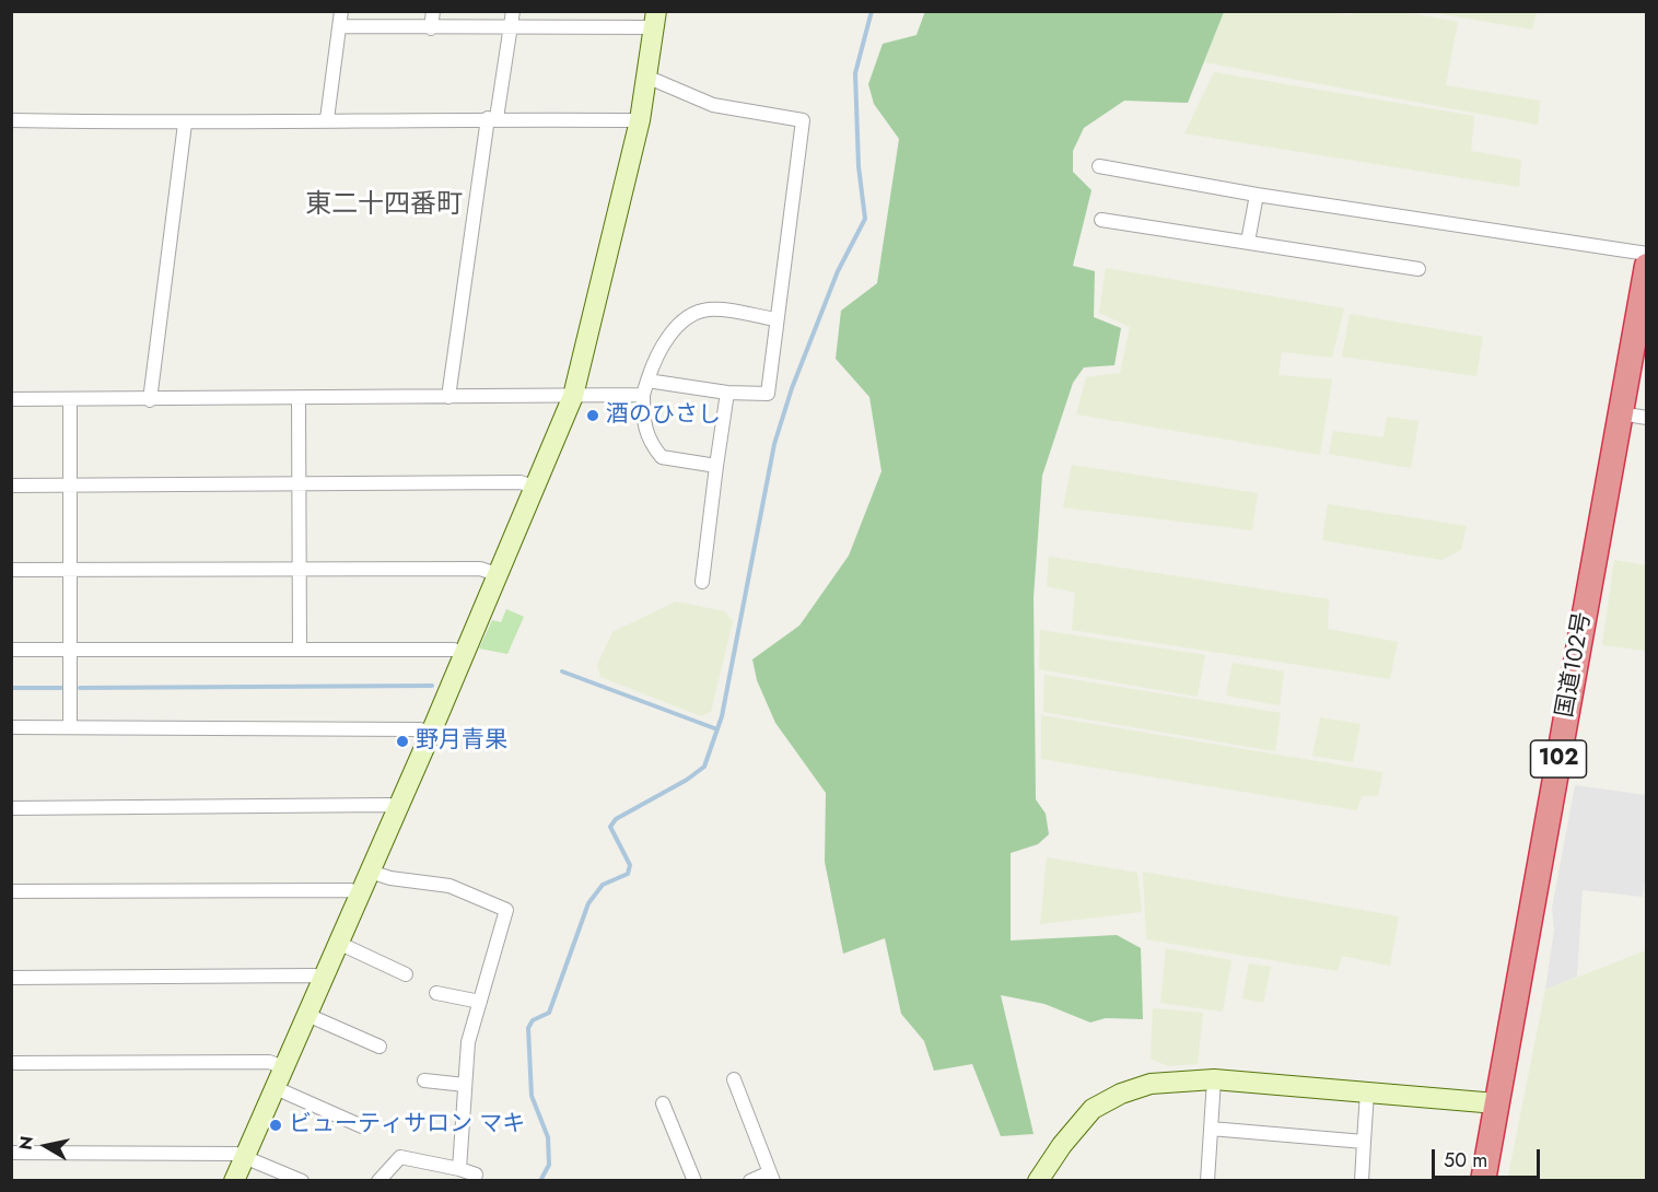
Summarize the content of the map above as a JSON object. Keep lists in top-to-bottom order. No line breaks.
{"streets":{"highway":["国道102号","102"]},"districts":["東二十四番町"],"places":["酒のひさし","野月青果","ビューティサロン マキ"],"scale_bar":"50 m","north":"left"}
